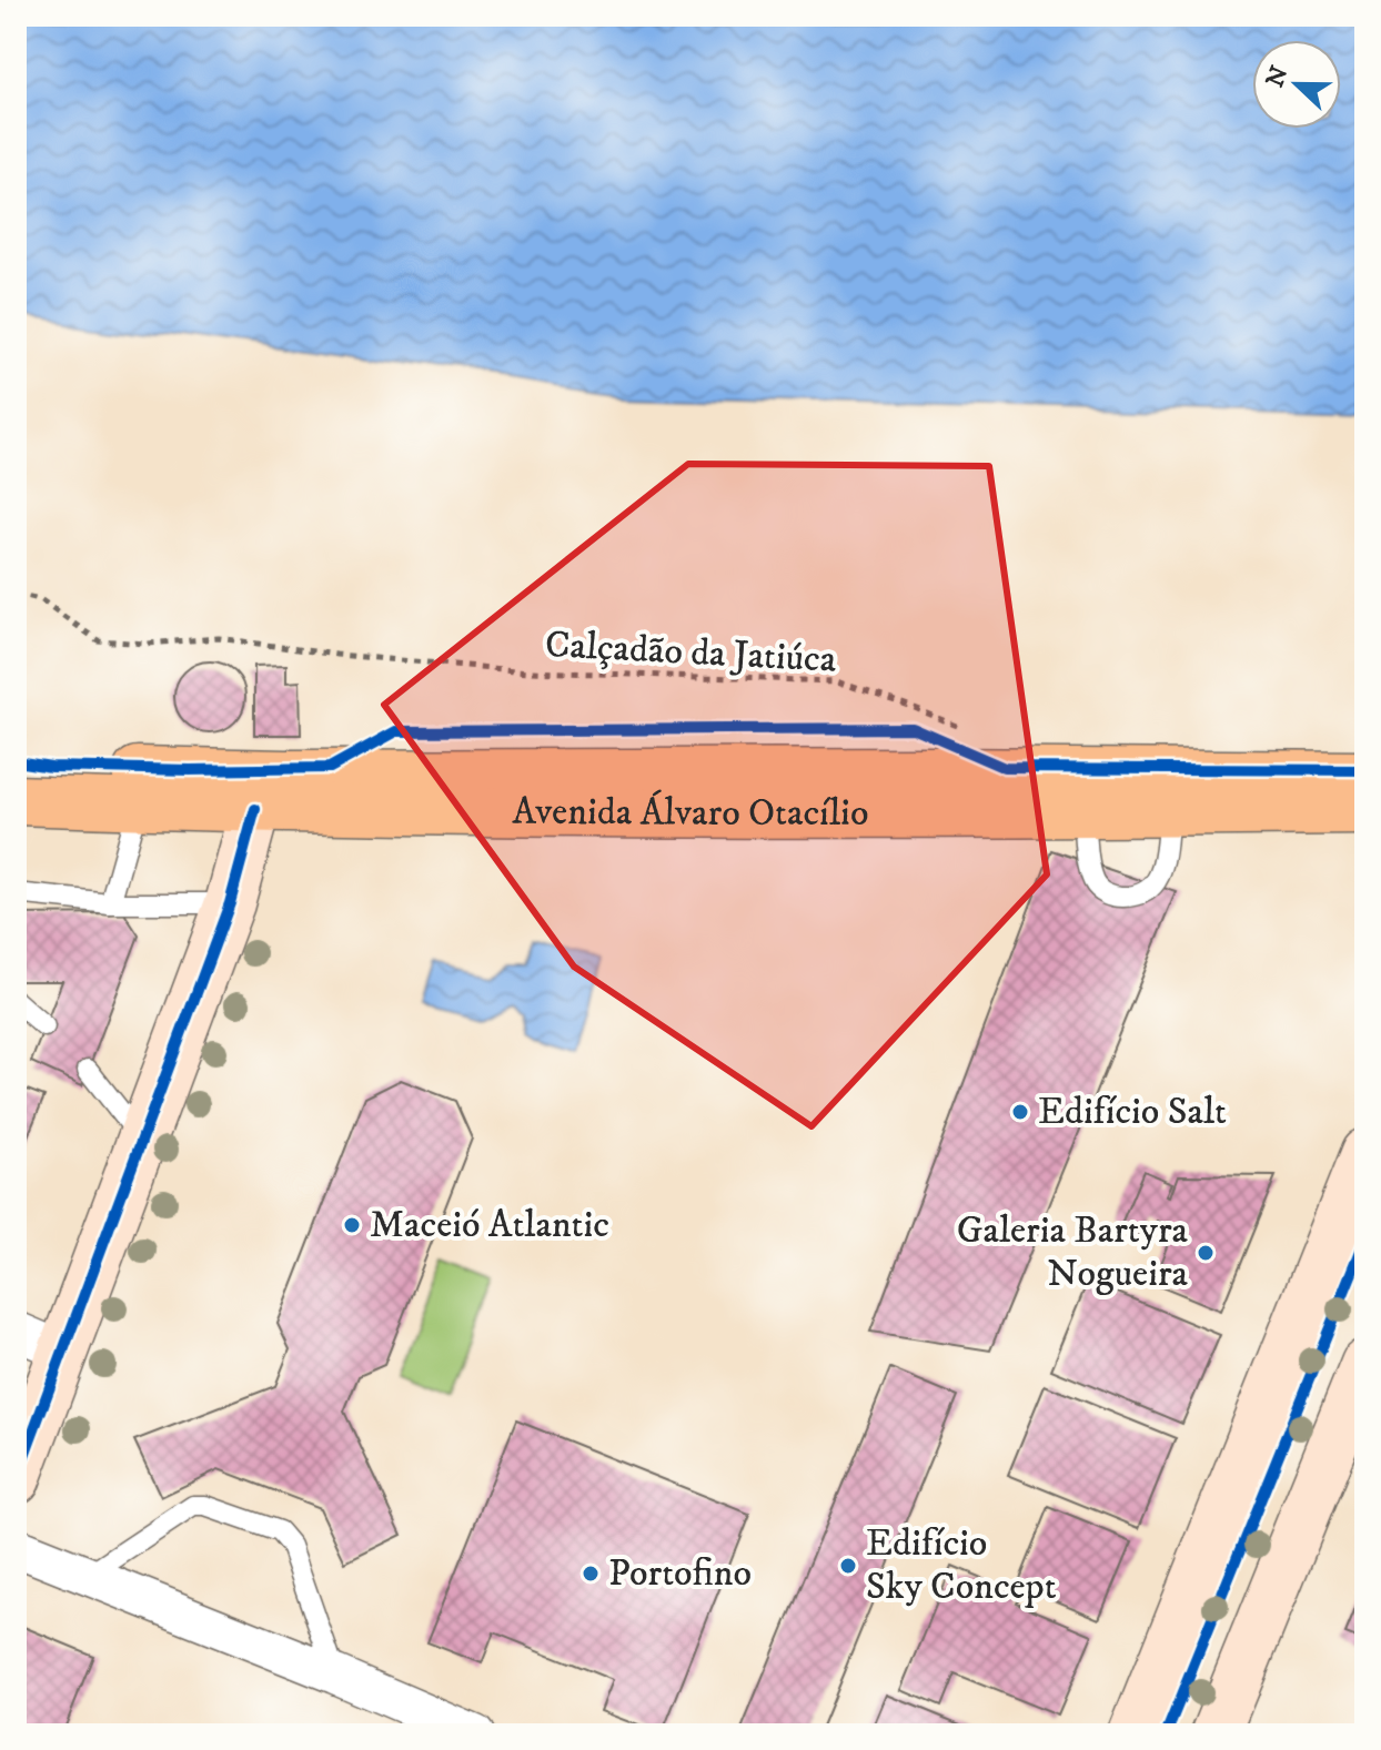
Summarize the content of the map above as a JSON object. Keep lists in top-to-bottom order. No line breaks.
{"streets":{"main road":["Avenida Álvaro Otacílio"],"path":["Calçadão da Jatiúca"]},"places":["Edifício Salt","Maceió Atlantic","Galeria Bartyra Nogueira","Edifício Sky Concept","Portofino"],"north":"left"}
